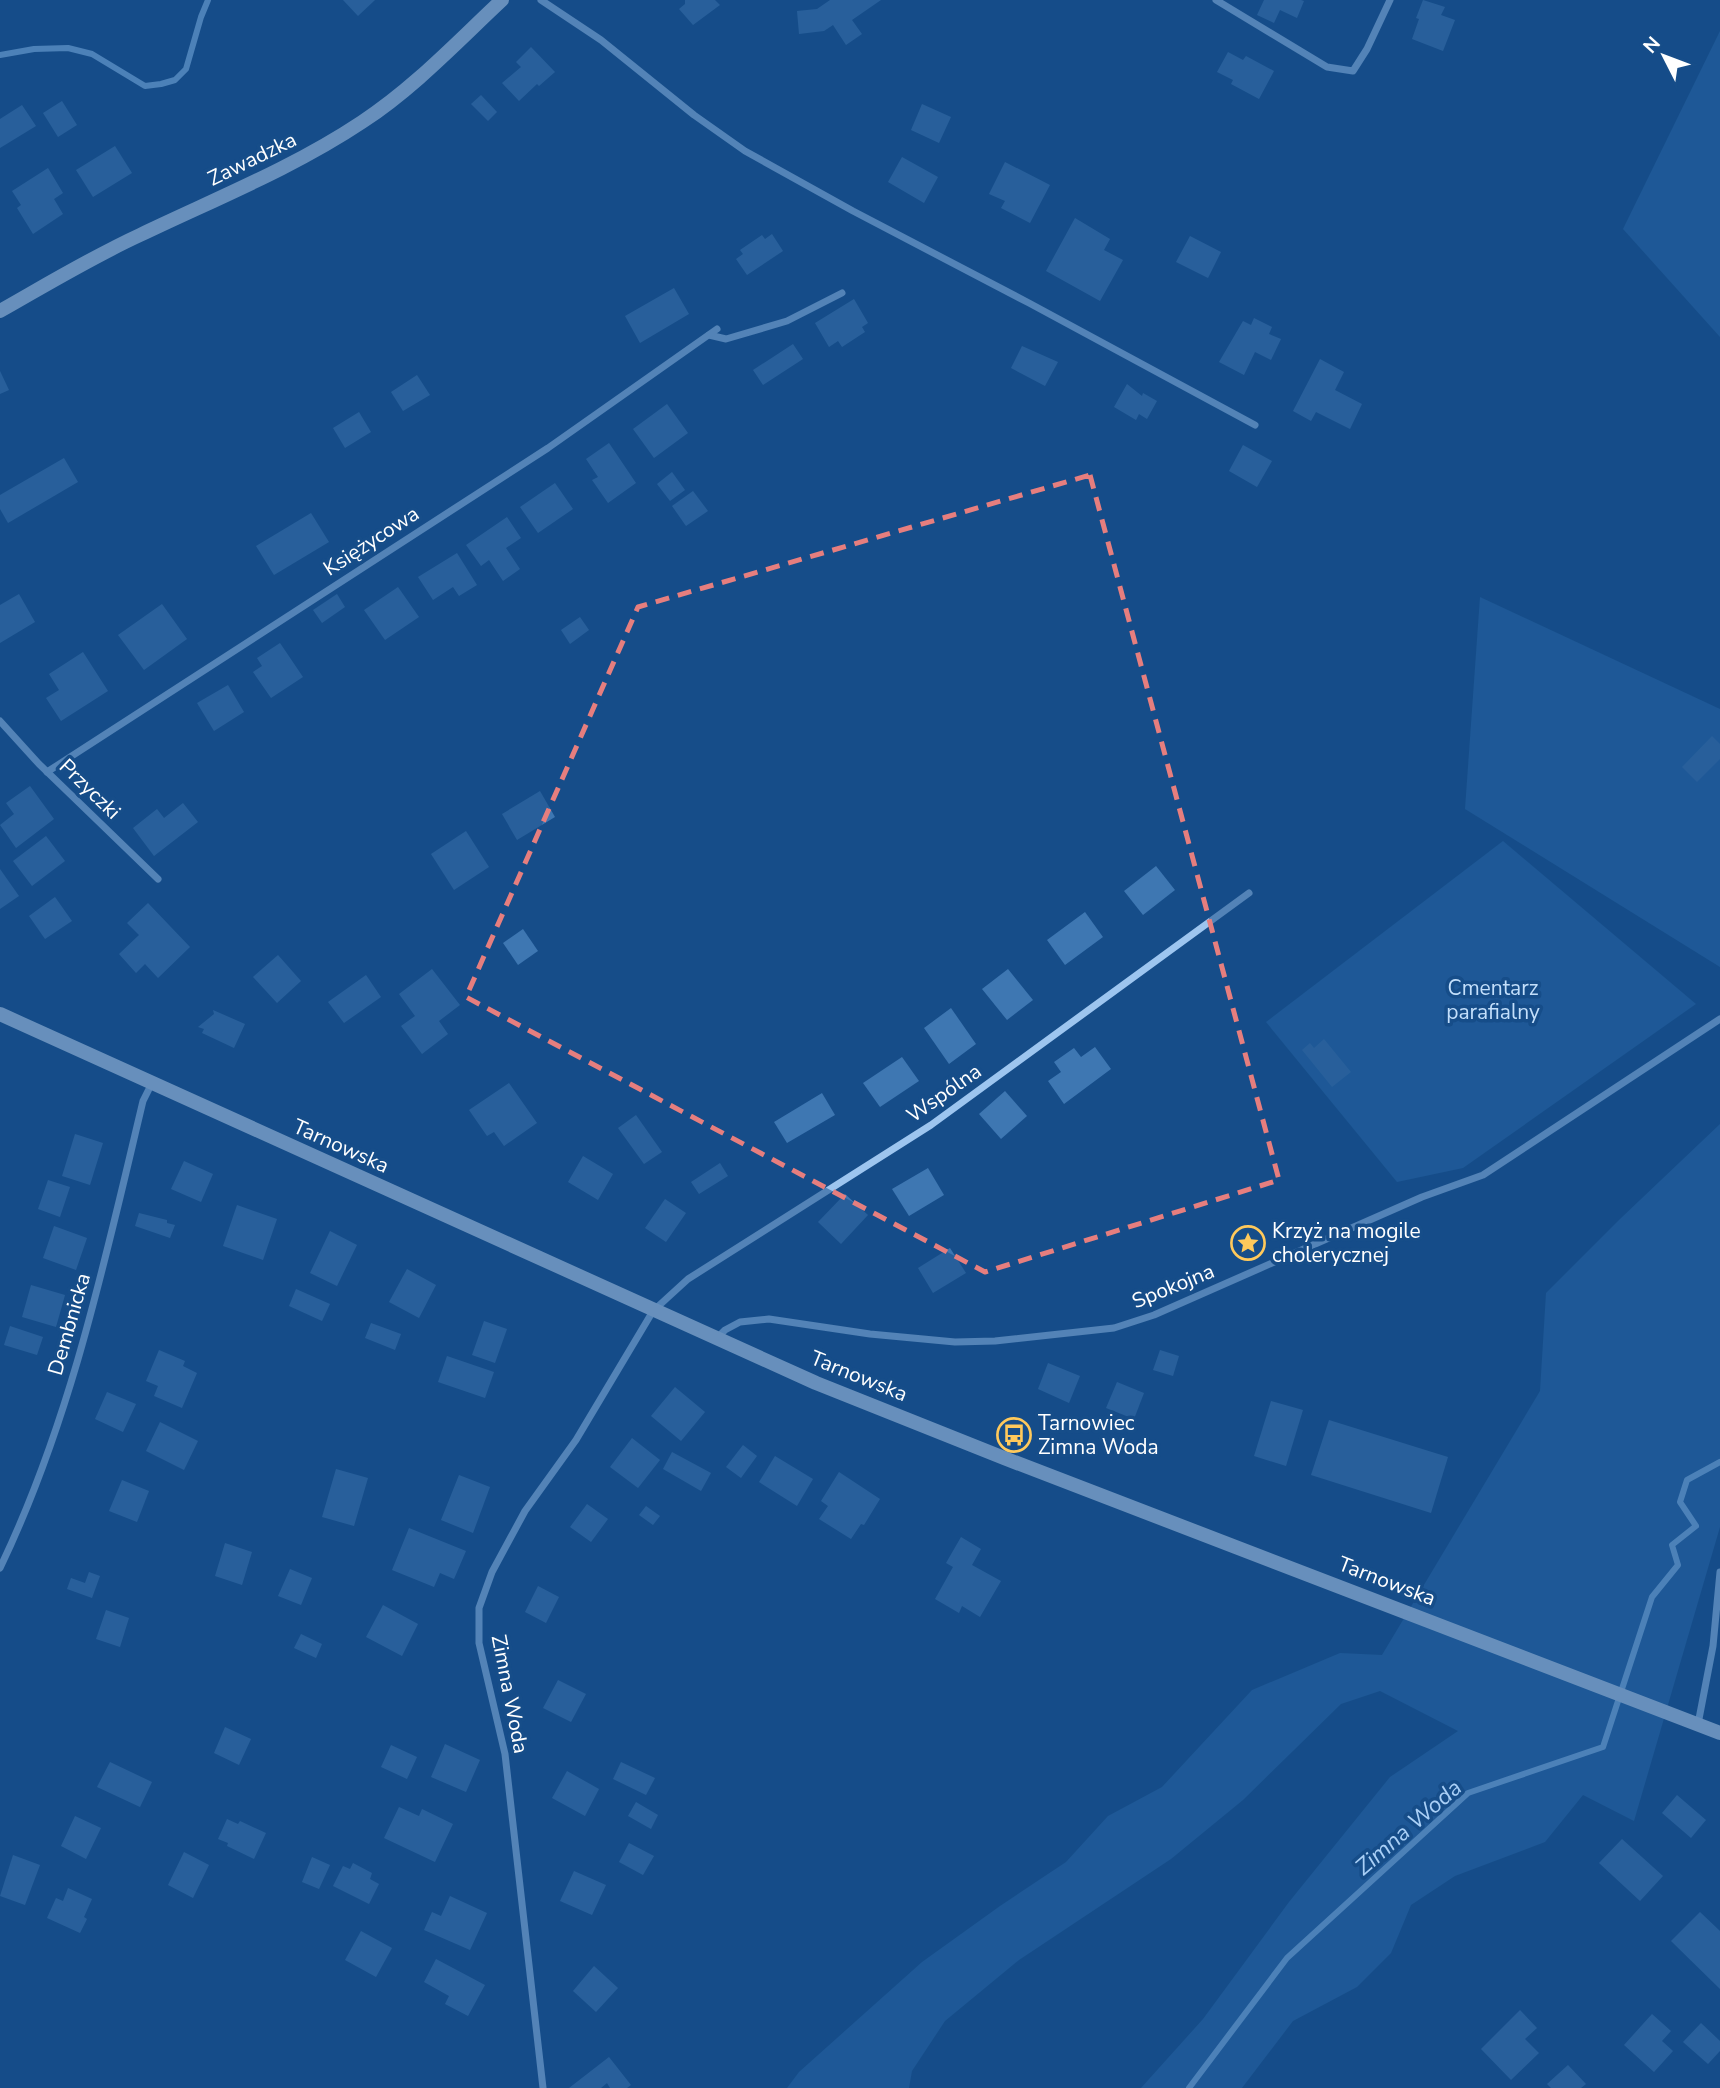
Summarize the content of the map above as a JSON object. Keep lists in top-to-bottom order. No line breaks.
{"streets":{"main road":["Zawadzka","Tarnowska"],"street":["Księżycowa","Przyczki","Wspólna","Spokojna","Dembnicka","Zimna Woda"]},"crossings":[["Księżycowa","Przyczki"],["Wspólna","Tarnowska"],["Wspólna","Zimna Woda"],["Tarnowska","Spokojna"],["Tarnowska","Dembnicka"],["Tarnowska","Zimna Woda"]],"water":["Zimna Woda"],"parks":["Cmentarz parafialny"],"places":{"place":["Krzyż na mogile cholerycznej"],"bus stop":["Tarnowiec Zimna Woda"]},"north":"top left"}
